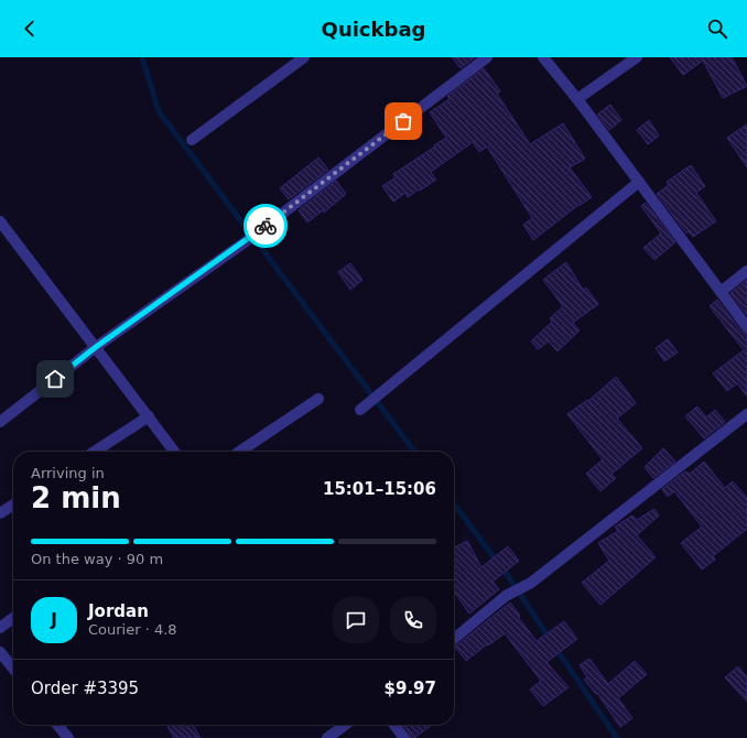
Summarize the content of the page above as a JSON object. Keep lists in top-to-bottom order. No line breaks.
{"page":{"header":"Quickbag","heading":["2 min","Arriving in","15:01–15:06"],"panel":["Jordan","Courier · 4.8","Order #3395","$9.97"],"bar":"On the way · 90 m","round":"J"}}
